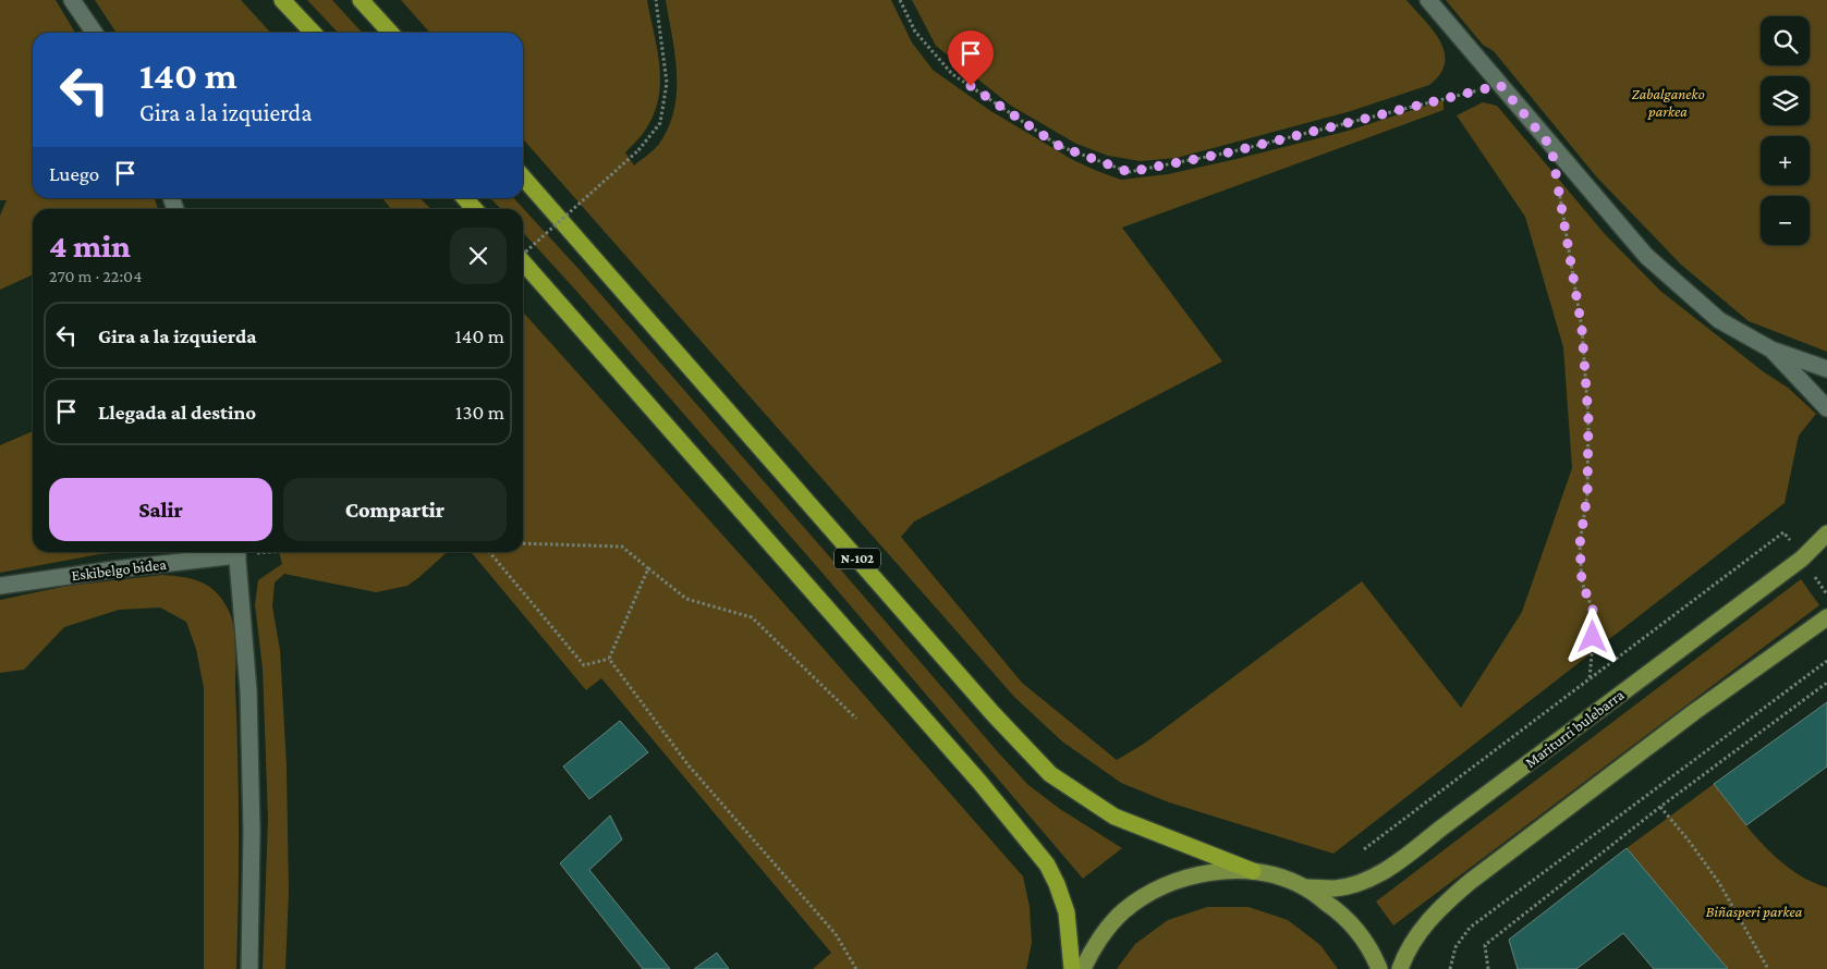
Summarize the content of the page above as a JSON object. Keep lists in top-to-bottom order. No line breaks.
{"streets":{"highway":["N-102"],"main road":["Mariturri bulebarra"],"street":["Eskibelgo bidea"]},"parks":["Zabalganeko parkea","Biñasperi parkea"],"page":{"map_buttons":["+","−"],"turn":["140 m","Gira a la izquierda"],"then":"Luego","heading":["4 min","270 m · 22:04"],"list":[{"name":"Gira a la izquierda","value":"140 m"},{"name":"Llegada al destino","value":"130 m"}],"buttons":["Salir","Compartir"]}}
